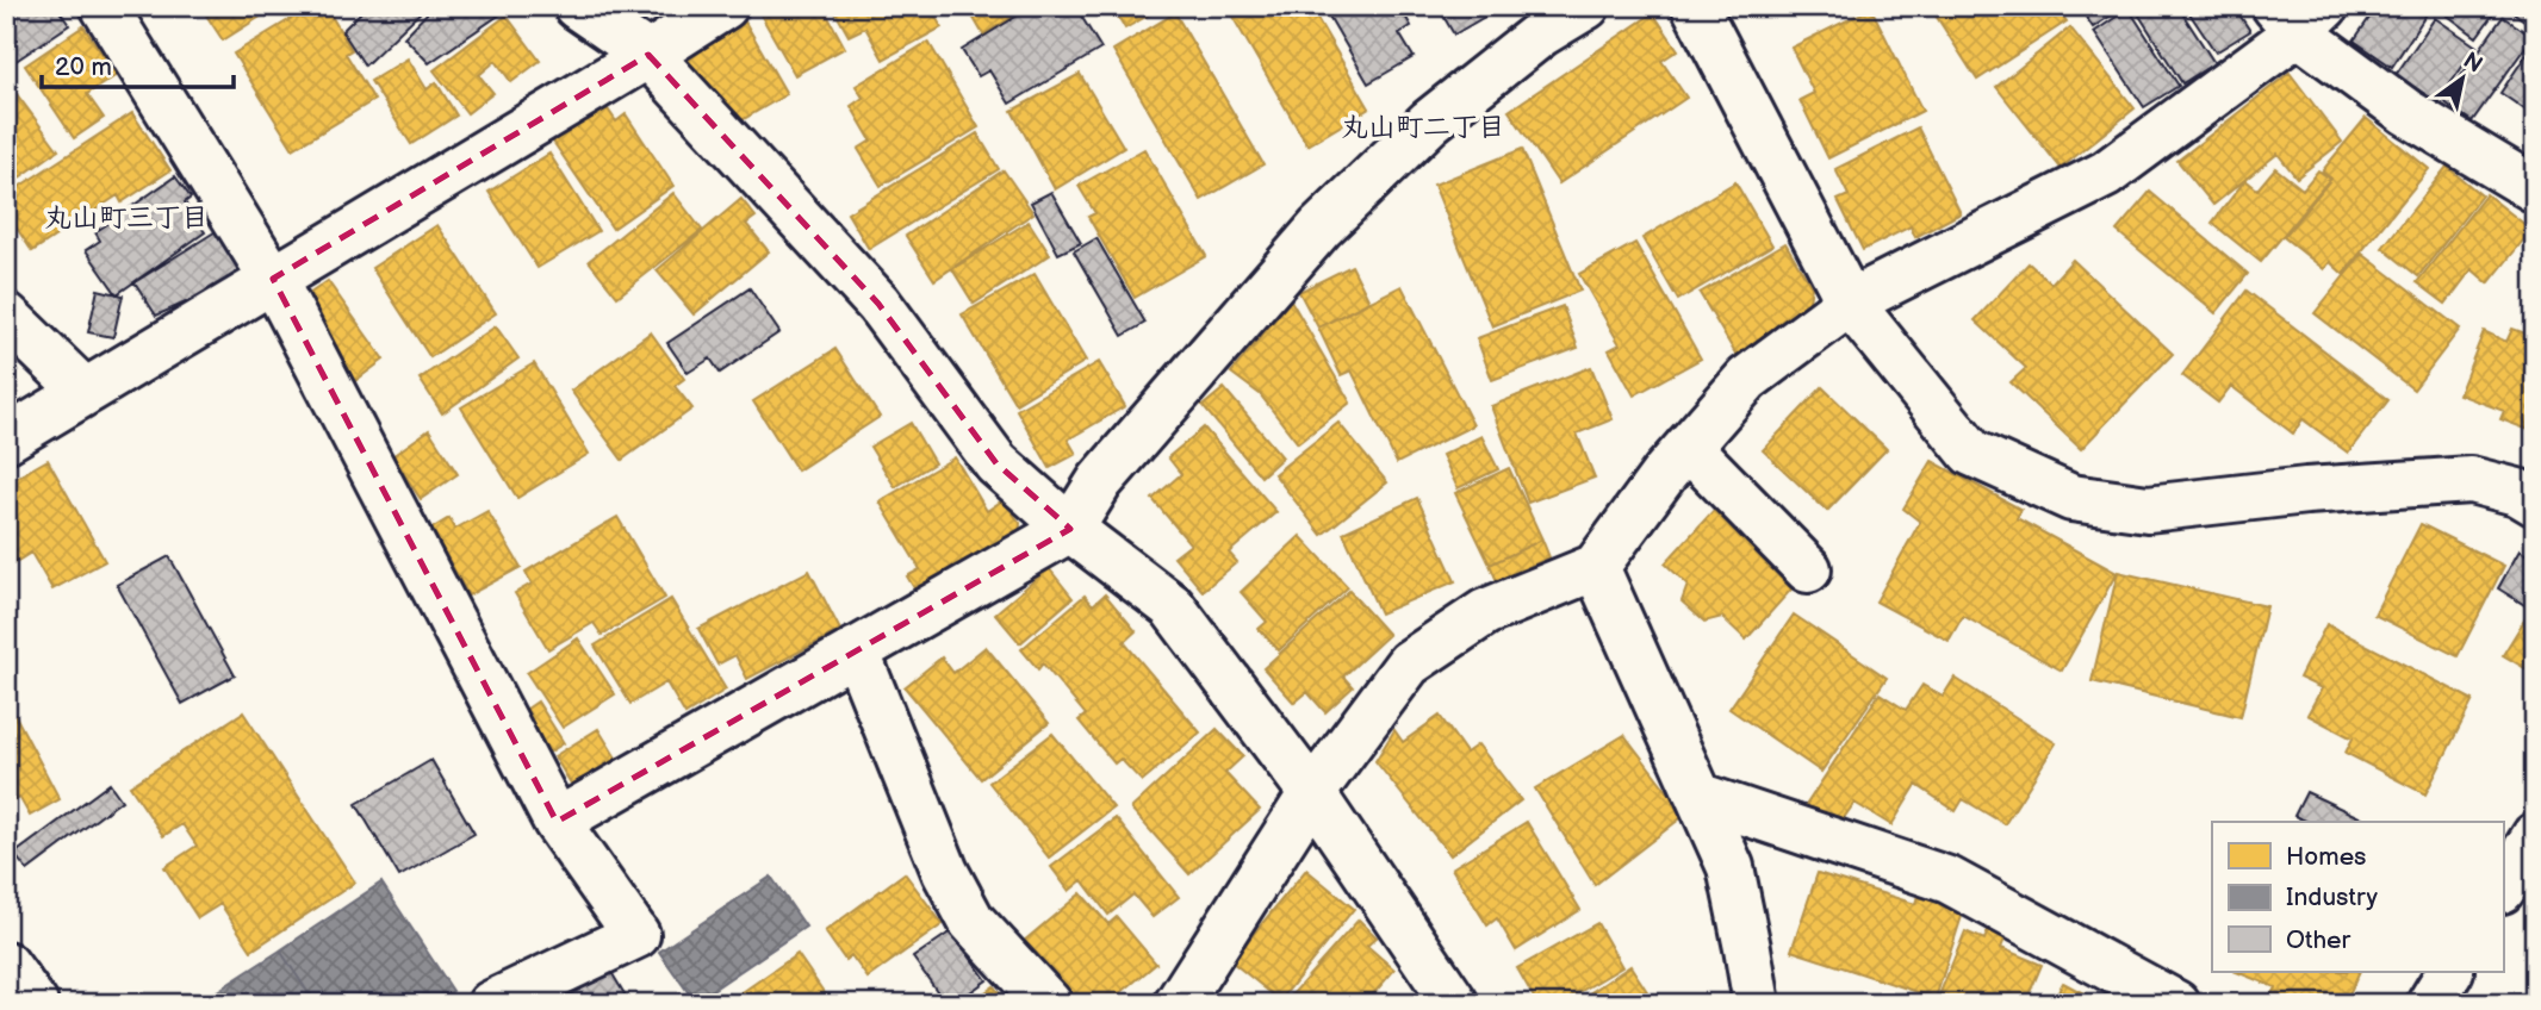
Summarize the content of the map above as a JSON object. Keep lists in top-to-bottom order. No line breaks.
{"districts":["丸山町二丁目","丸山町三丁目"],"legend":["Homes","Industry","Other"],"scale_bar":"20 m","north":"top right"}
